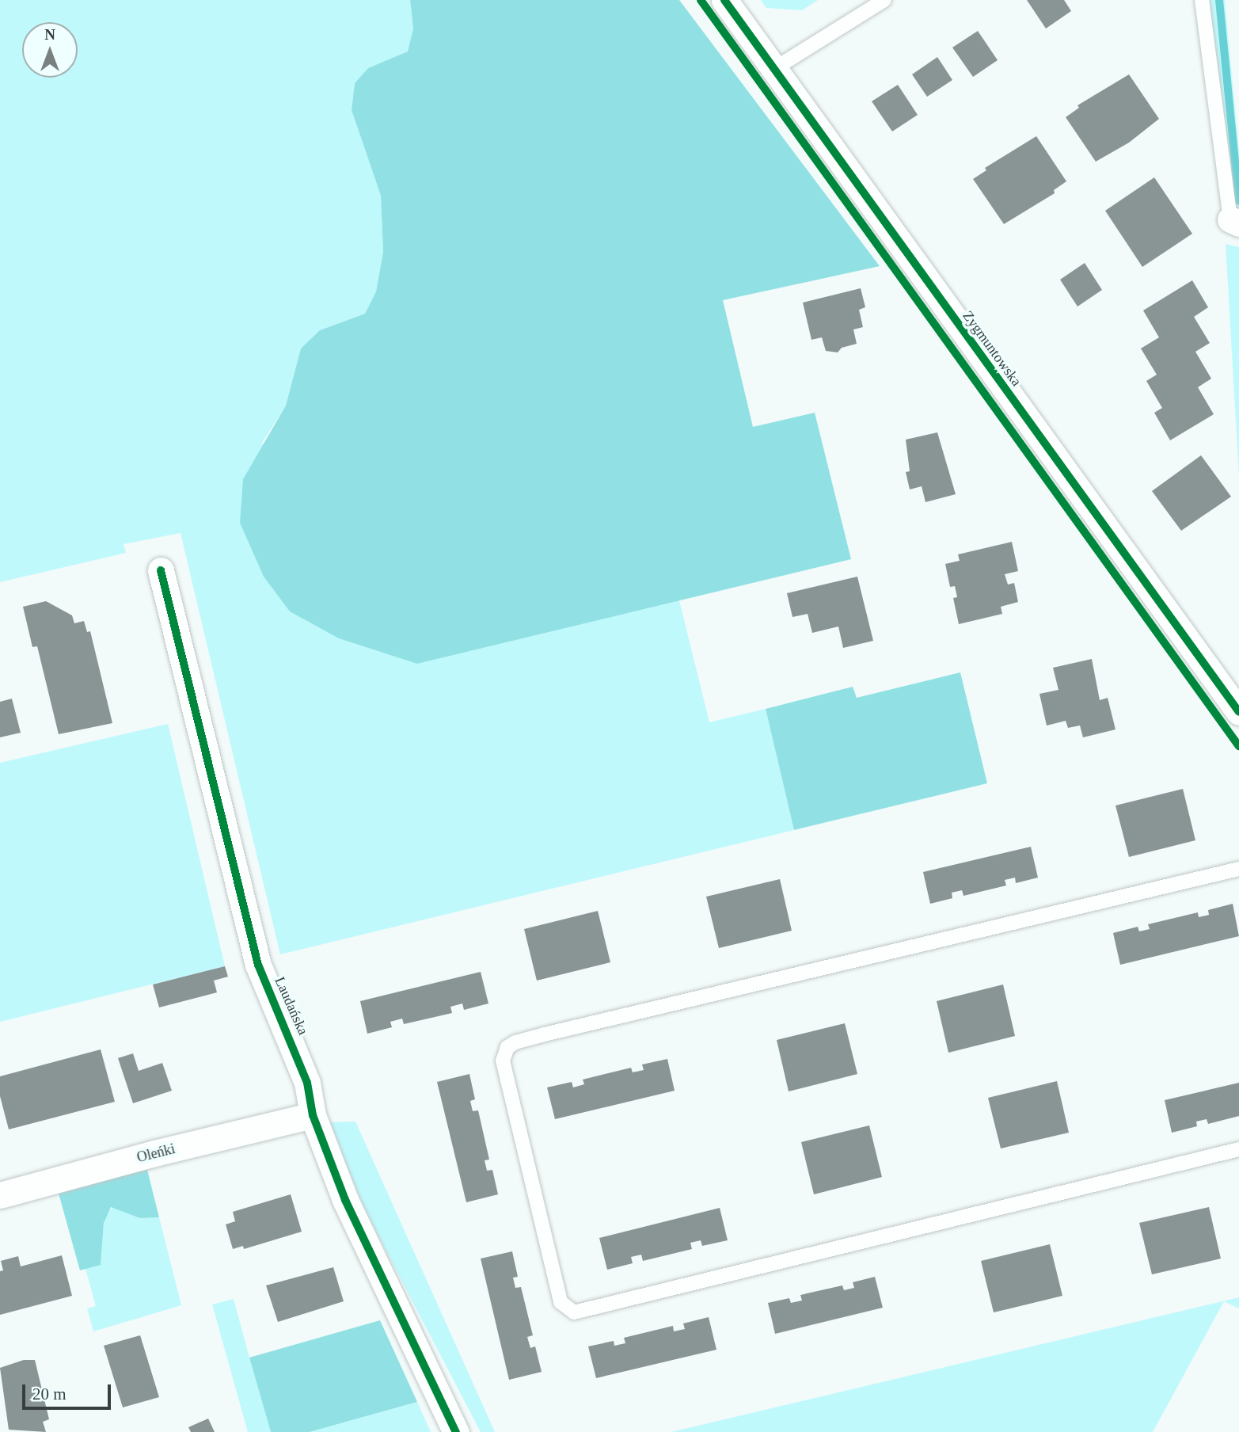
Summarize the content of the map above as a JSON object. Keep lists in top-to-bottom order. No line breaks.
{"streets":{"street":["Zygmuntowska","Laudańska","Oleńki"]},"crossings":[["Laudańska","Oleńki"]],"scale_bar":"20 m","north":"top"}
